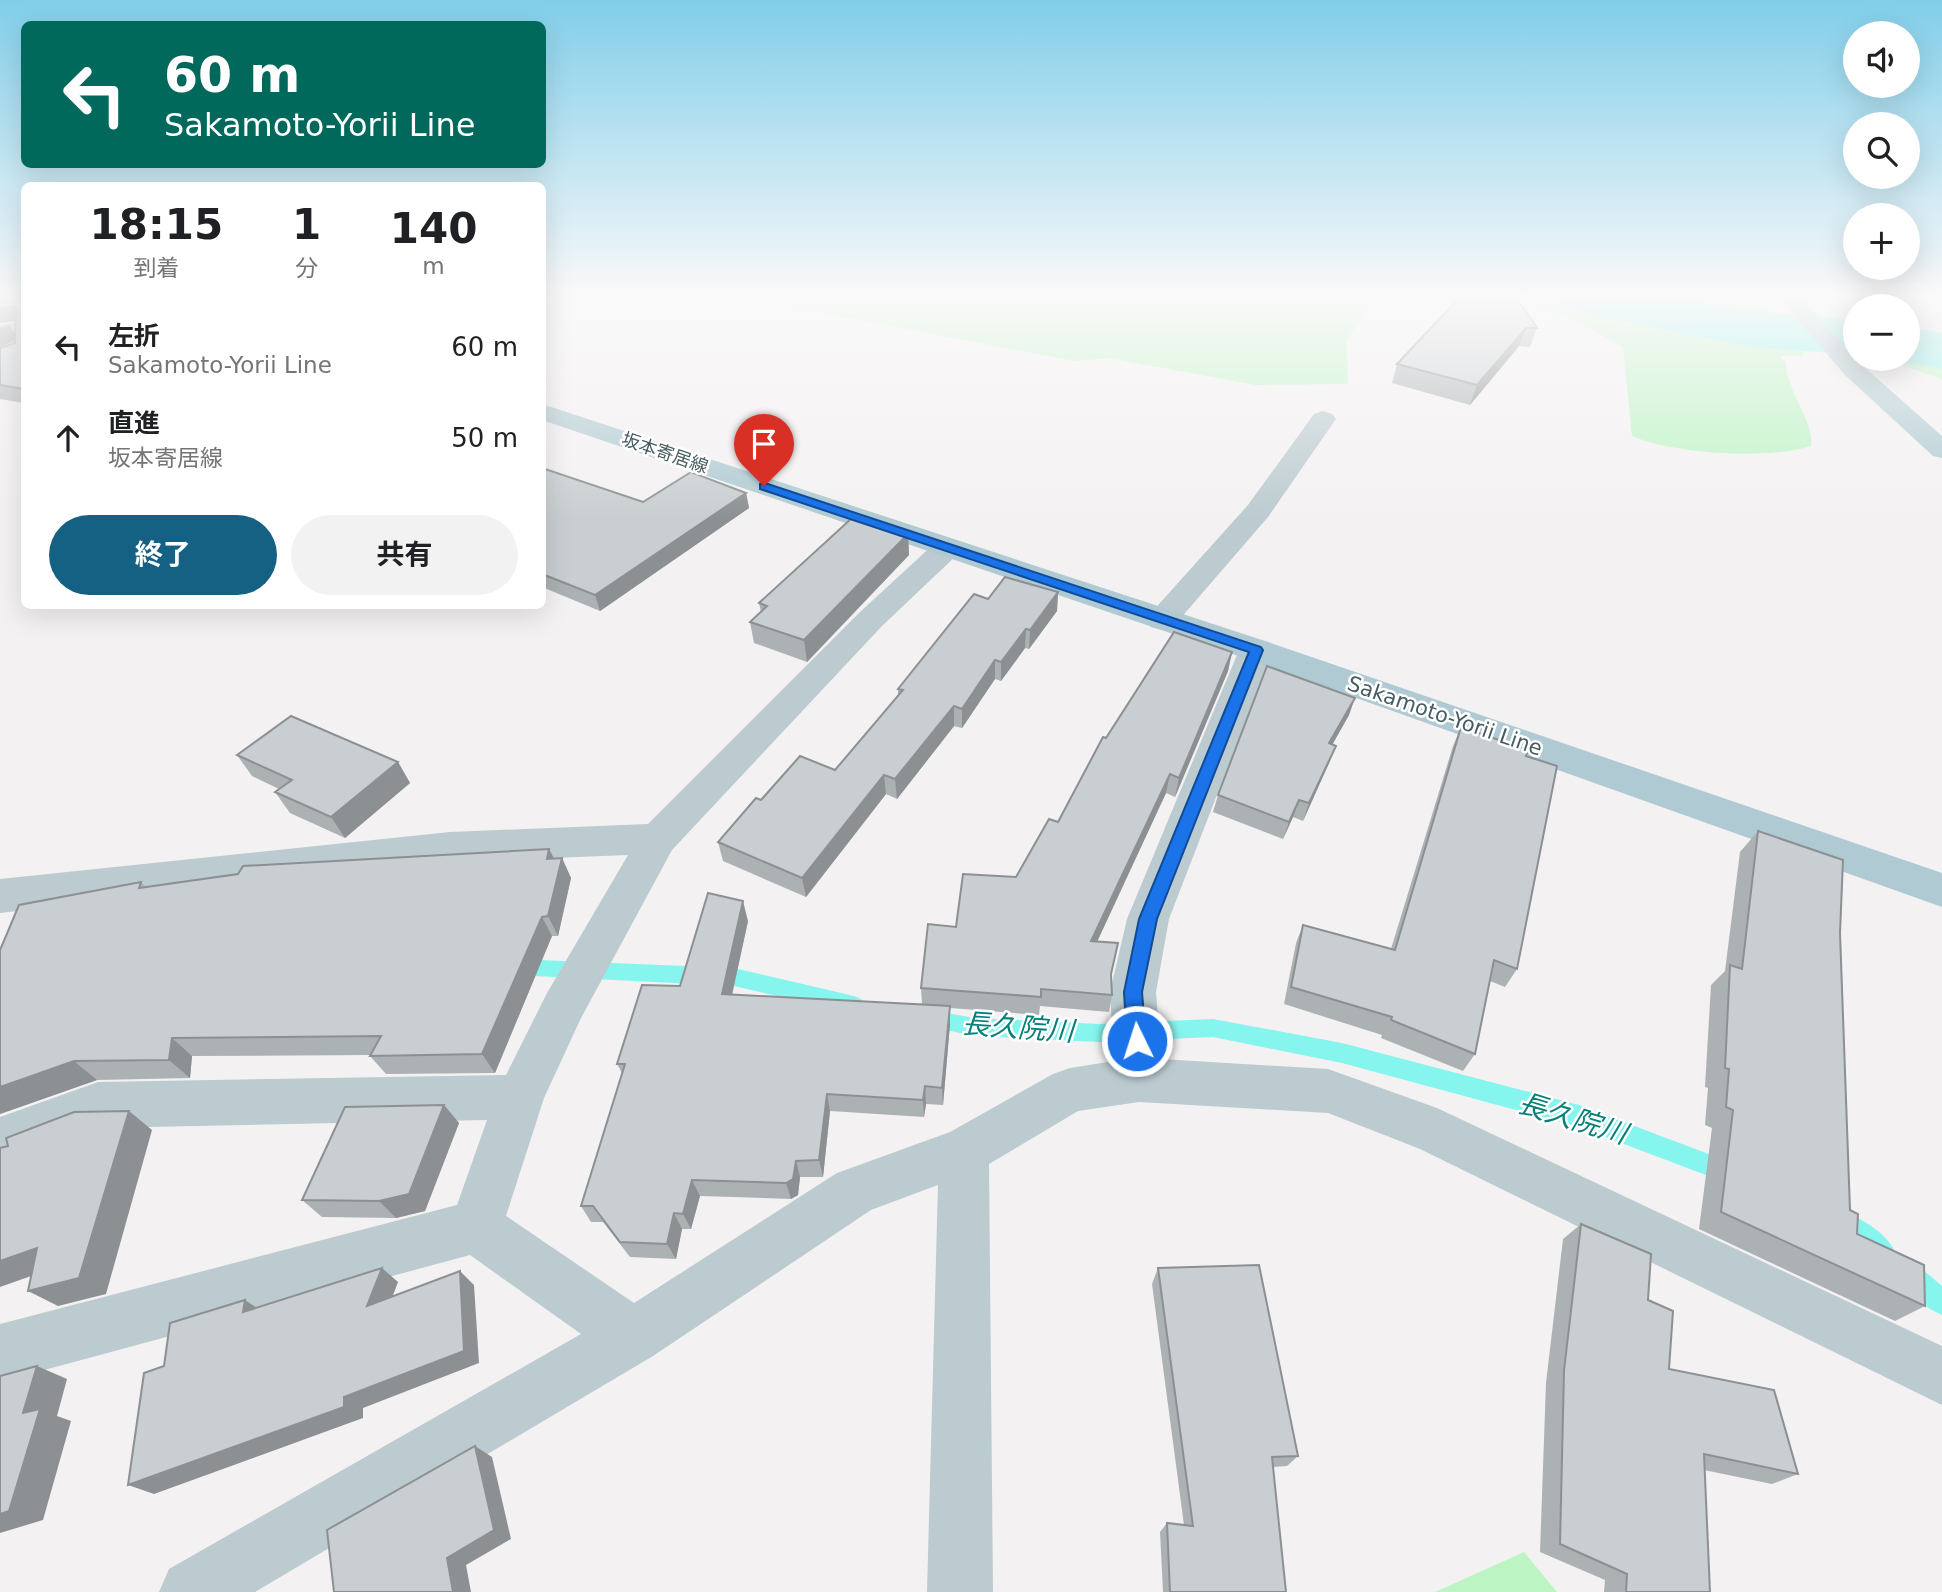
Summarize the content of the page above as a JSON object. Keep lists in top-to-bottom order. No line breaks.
{"streets":{"main road":["坂本寄居線","Sakamoto-Yorii Line"]},"crossings":[["坂本寄居線","Sakamoto-Yorii Line"]],"water":["長久院川"],"page":{"map_buttons":["+","−"],"turn":["60 m","Sakamoto-Yorii Line"],"eta":["18:15","到着","1","分","140","m"],"list":[{"name":"左折","note":"Sakamoto-Yorii Line","value":"60 m"},{"name":"直進","note":"坂本寄居線","value":"50 m"}],"buttons":["終了","共有"]}}
